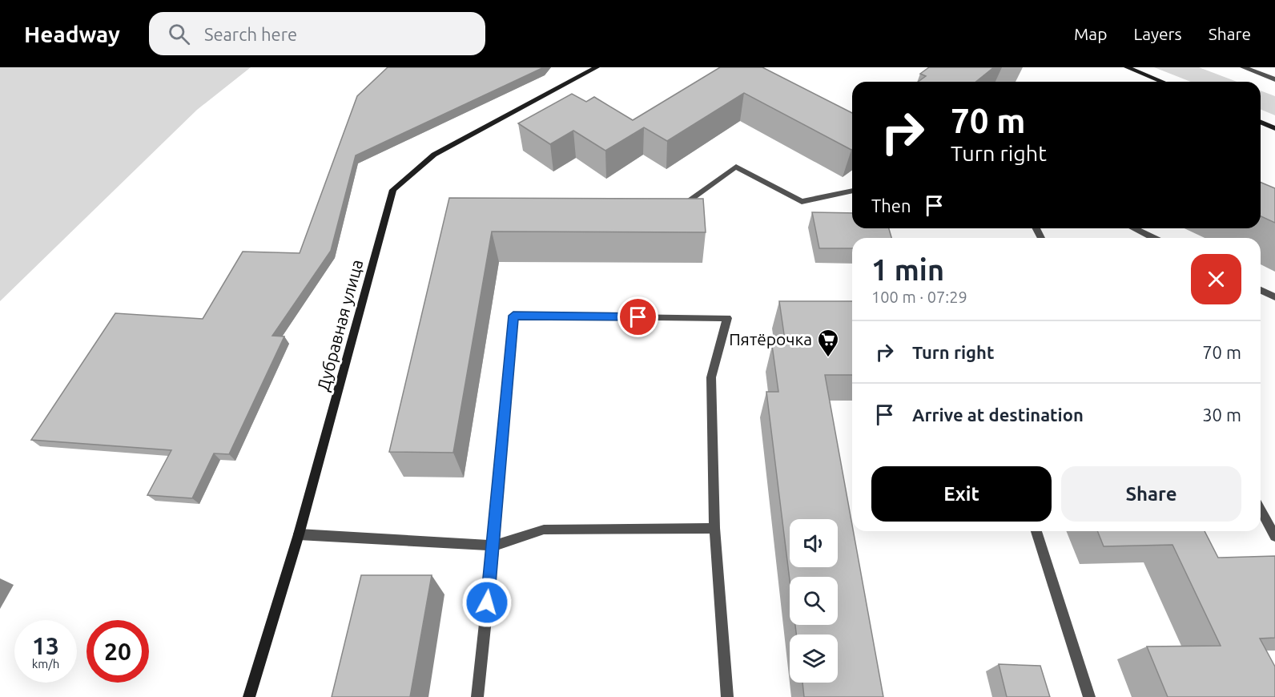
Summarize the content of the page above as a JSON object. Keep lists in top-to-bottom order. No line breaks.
{"streets":{"street":["Дубравная улица"]},"places":{"supermarket":["Пятёрочка"]},"page":{"header":"Headway","search":"Search here","nav":["Map","Layers","Share"],"turn":["70 m","Turn right"],"then":"Then","heading":["1 min","100 m · 07:29"],"list":[{"name":"Turn right","value":"70 m"},{"name":"Arrive at destination","value":"30 m"}],"buttons":["Exit","Share"],"speed":"13 km/h","limit":"20"}}
